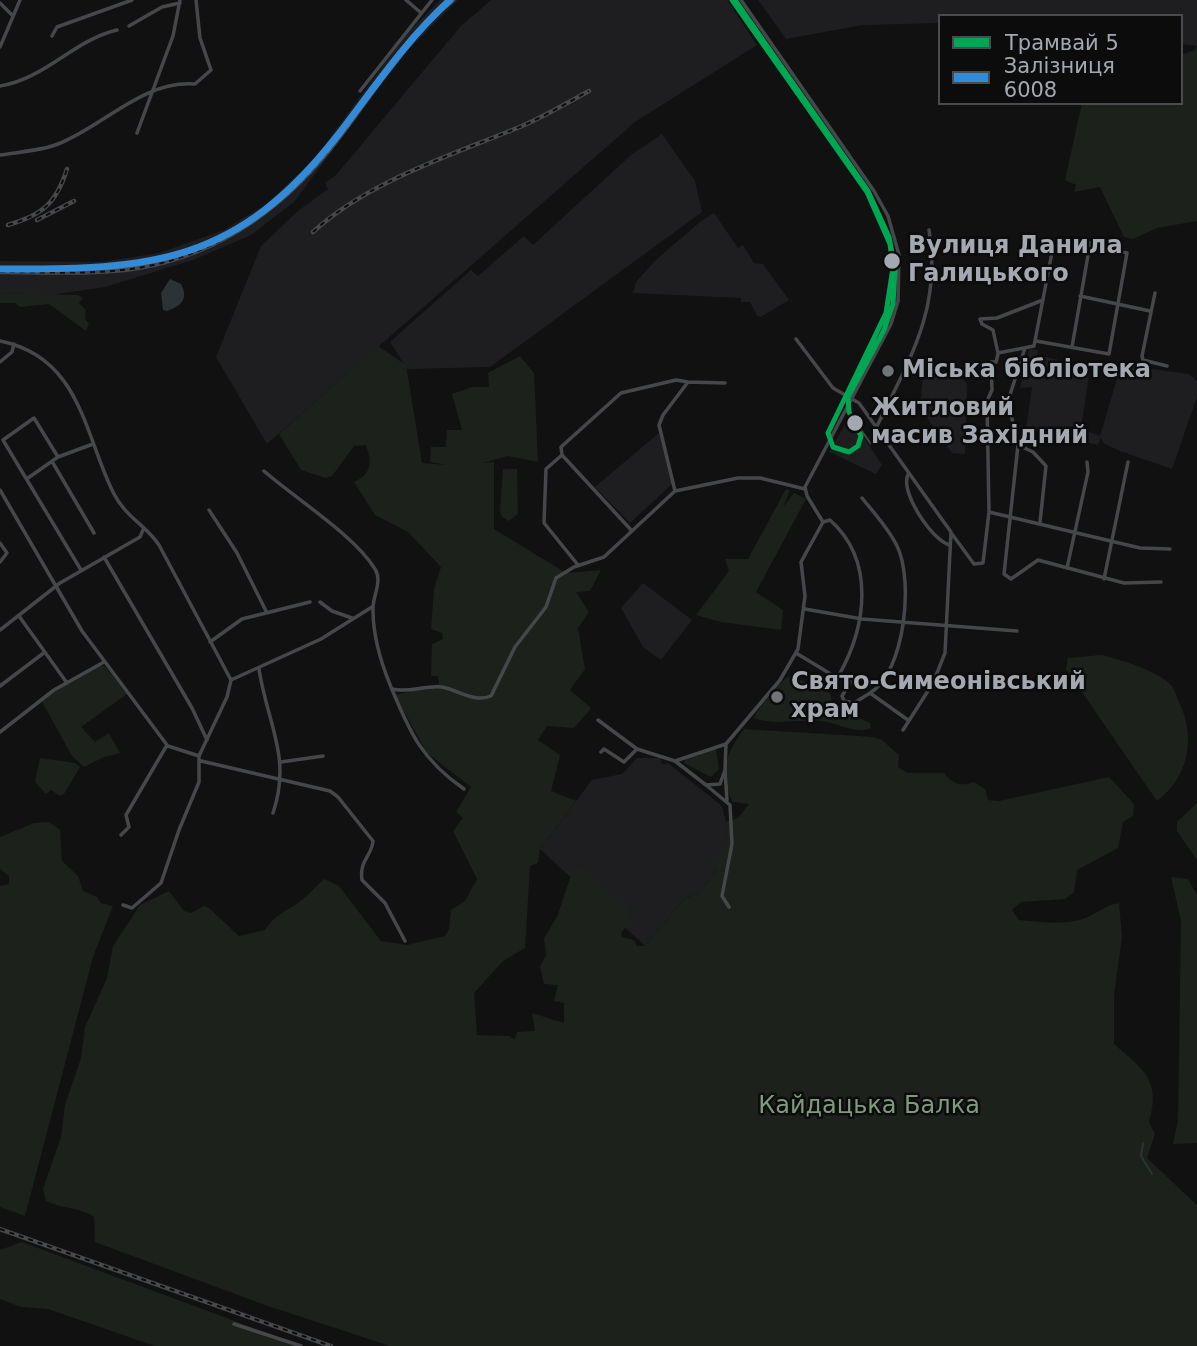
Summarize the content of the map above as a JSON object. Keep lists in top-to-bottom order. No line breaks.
{"parks":["Кайдацька Балка"],"places":["Вулиця Данила Галицького","Міська бібліотека","Житловий масив Західний","Свято-Симеонівський храм"],"lines":["tram line 5","rail line 6008"],"legend":["Трамвай 5","Залізниця 6008"]}
